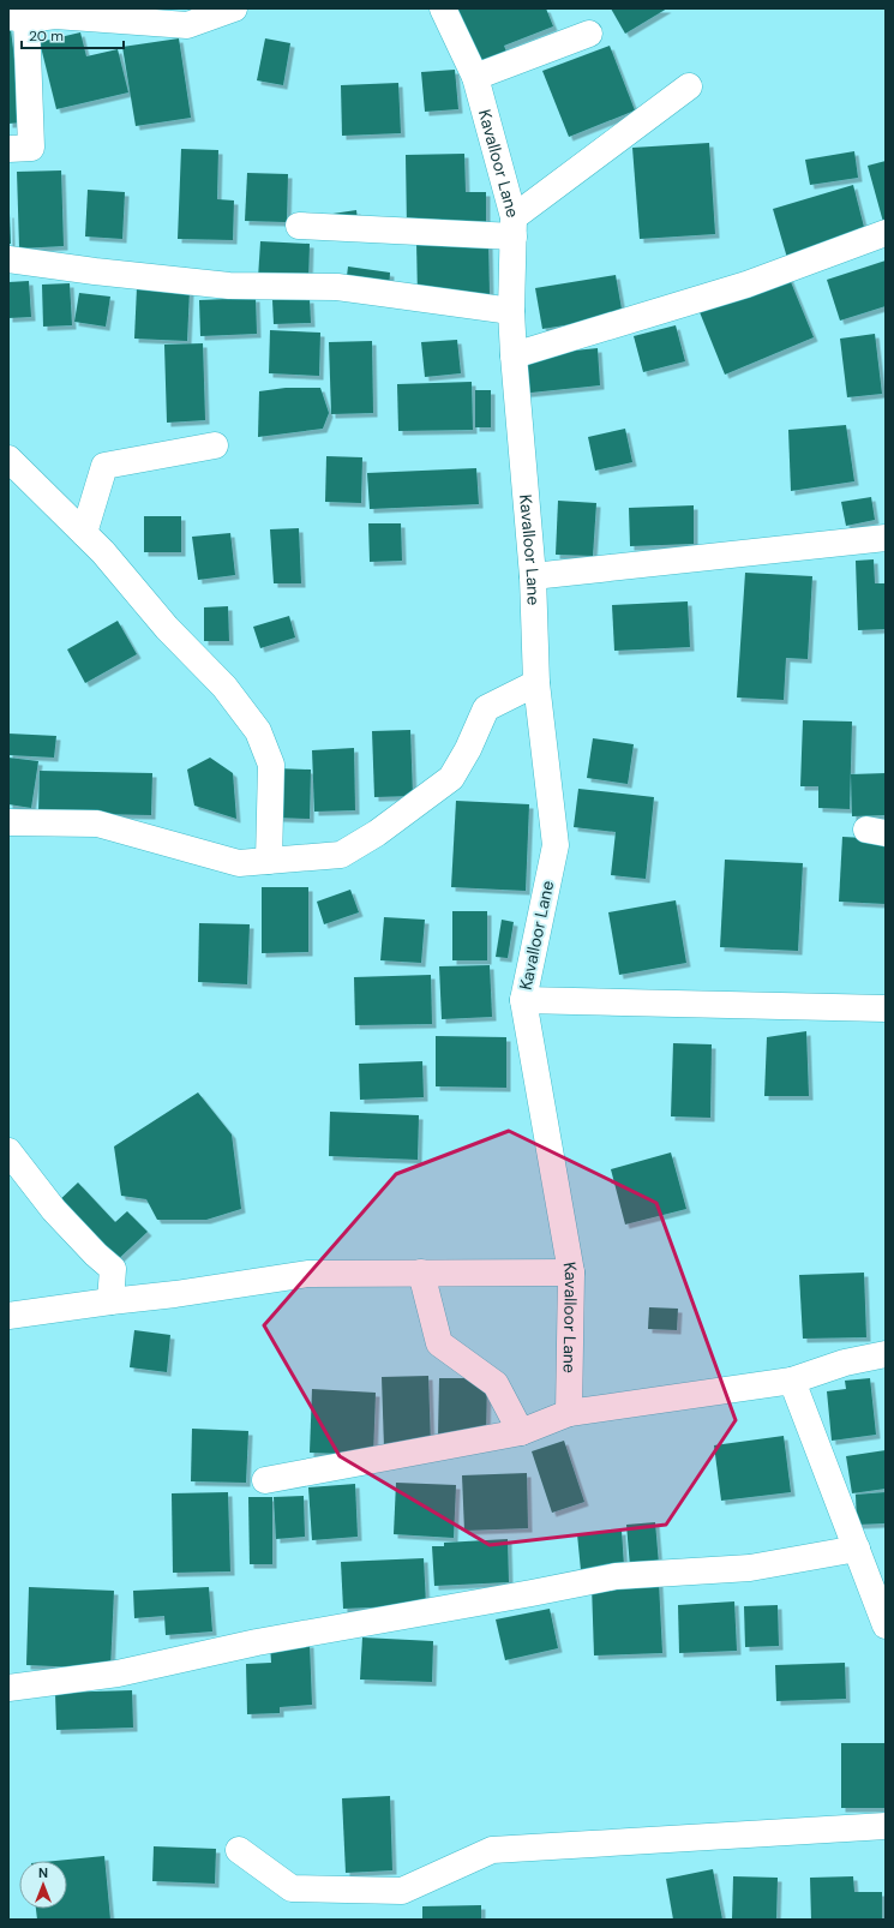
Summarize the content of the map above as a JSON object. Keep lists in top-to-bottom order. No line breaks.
{"streets":{"street":["Kavalloor Lane"]},"scale_bar":"20 m","north":"top"}
